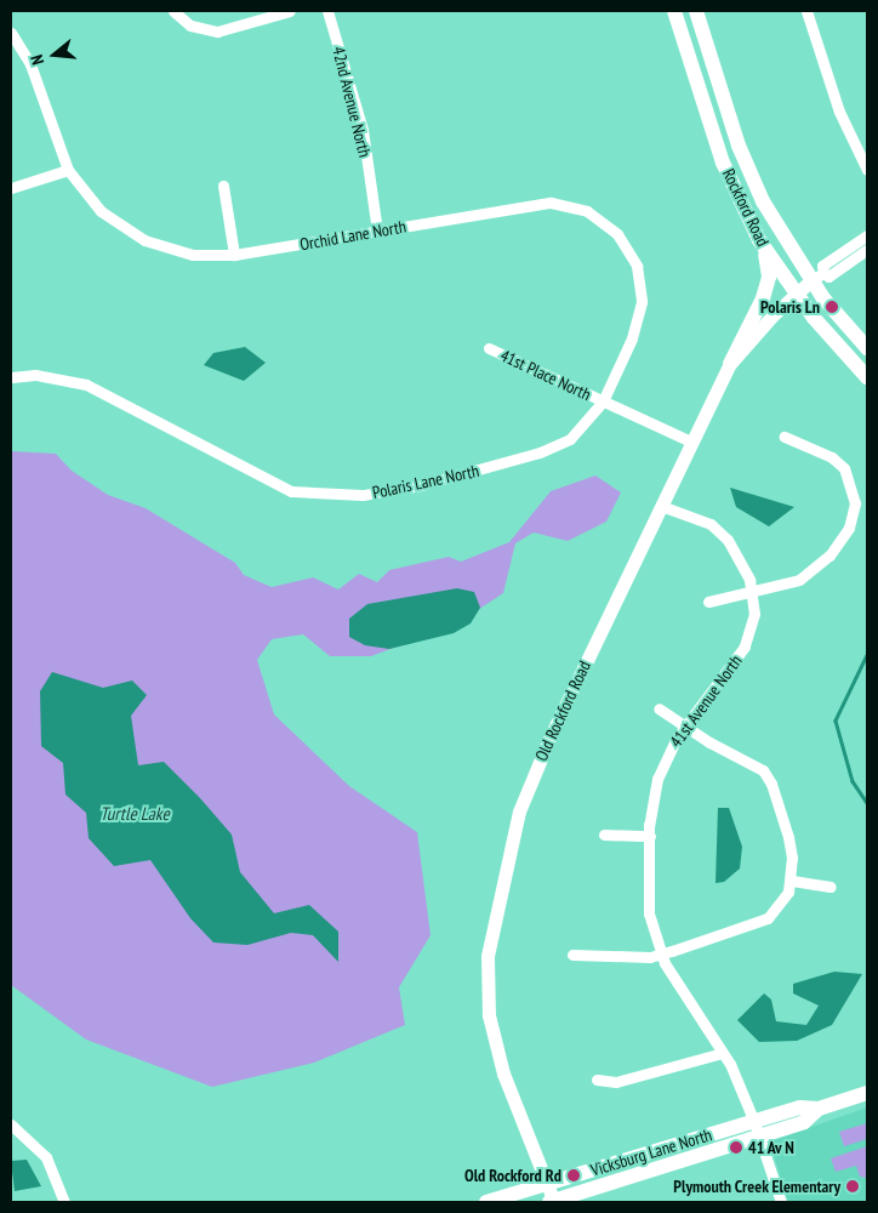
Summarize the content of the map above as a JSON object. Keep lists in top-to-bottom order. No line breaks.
{"streets":{"main road":["Rockford Road","Vicksburg Lane North"],"street":["42nd Avenue North","Orchid Lane North","41st Place North","Polaris Lane North","41st Avenue North","Old Rockford Road"]},"crossings":[["42nd Avenue North","Orchid Lane North"],["Rockford Road","Old Rockford Road"],["Orchid Lane North","41st Place North"],["Orchid Lane North","Polaris Lane North"],["41st Place North","Polaris Lane North"],["41st Avenue North","Old Rockford Road"],["41st Avenue North","Vicksburg Lane North"],["Old Rockford Road","Vicksburg Lane North"]],"water":["Turtle Lake"],"places":["Polaris Ln","41 Av N","Old Rockford Rd","Plymouth Creek Elementary"],"north":"left"}
